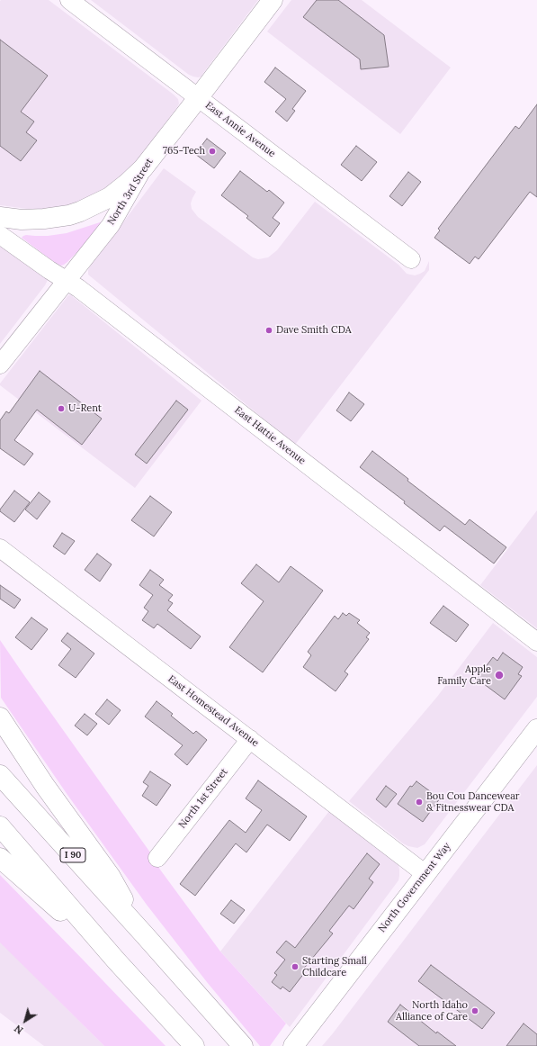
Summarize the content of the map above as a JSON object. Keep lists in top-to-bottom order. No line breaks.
{"streets":{"main road":["North 3rd Street","I 90","North Government Way"],"street":["East Annie Avenue","East Hattie Avenue","East Homestead Avenue","North 1st Street"]},"crossings":[["East Annie Avenue","North 3rd Street"],["North 3rd Street","East Hattie Avenue"],["East Homestead Avenue","North 1st Street"],["East Homestead Avenue","North Government Way"]],"places":["765-Tech","Dave Smith CDA","U-Rent","Apple Family Care","Bou Cou Dancewear & Fitnesswear CDA","Starting Small Childcare","North Idaho Alliance of Care"],"north":"bottom left"}
